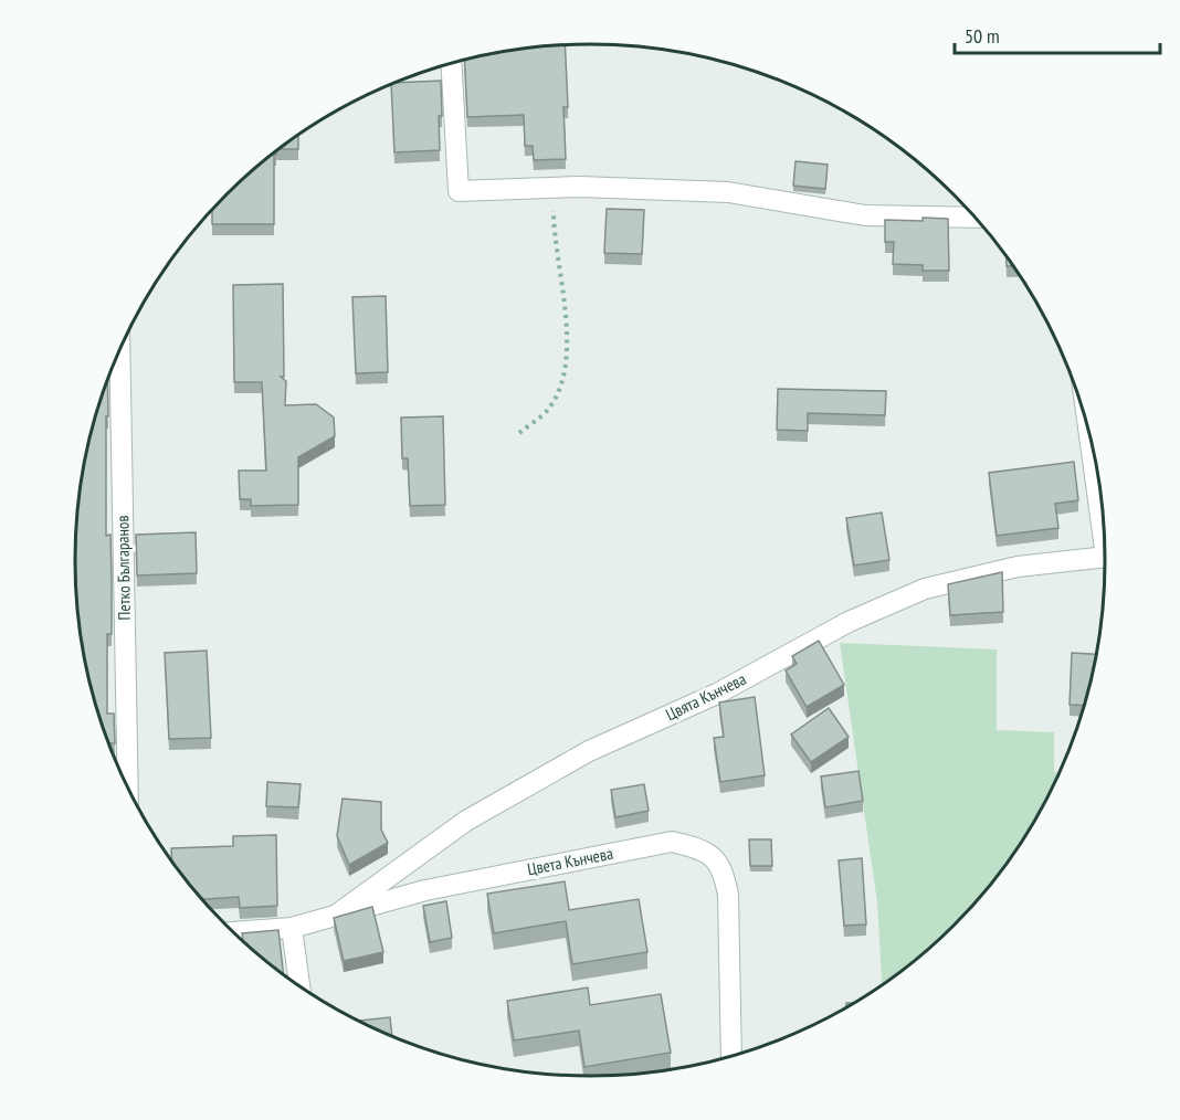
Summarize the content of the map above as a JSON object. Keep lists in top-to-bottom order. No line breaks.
{"streets":{"street":["Петко Българанов","Цвята Кънчева","Цвета Кънчева"]},"crossings":[["Цвята Кънчева","Цвета Кънчева"]],"scale_bar":"50 m"}
